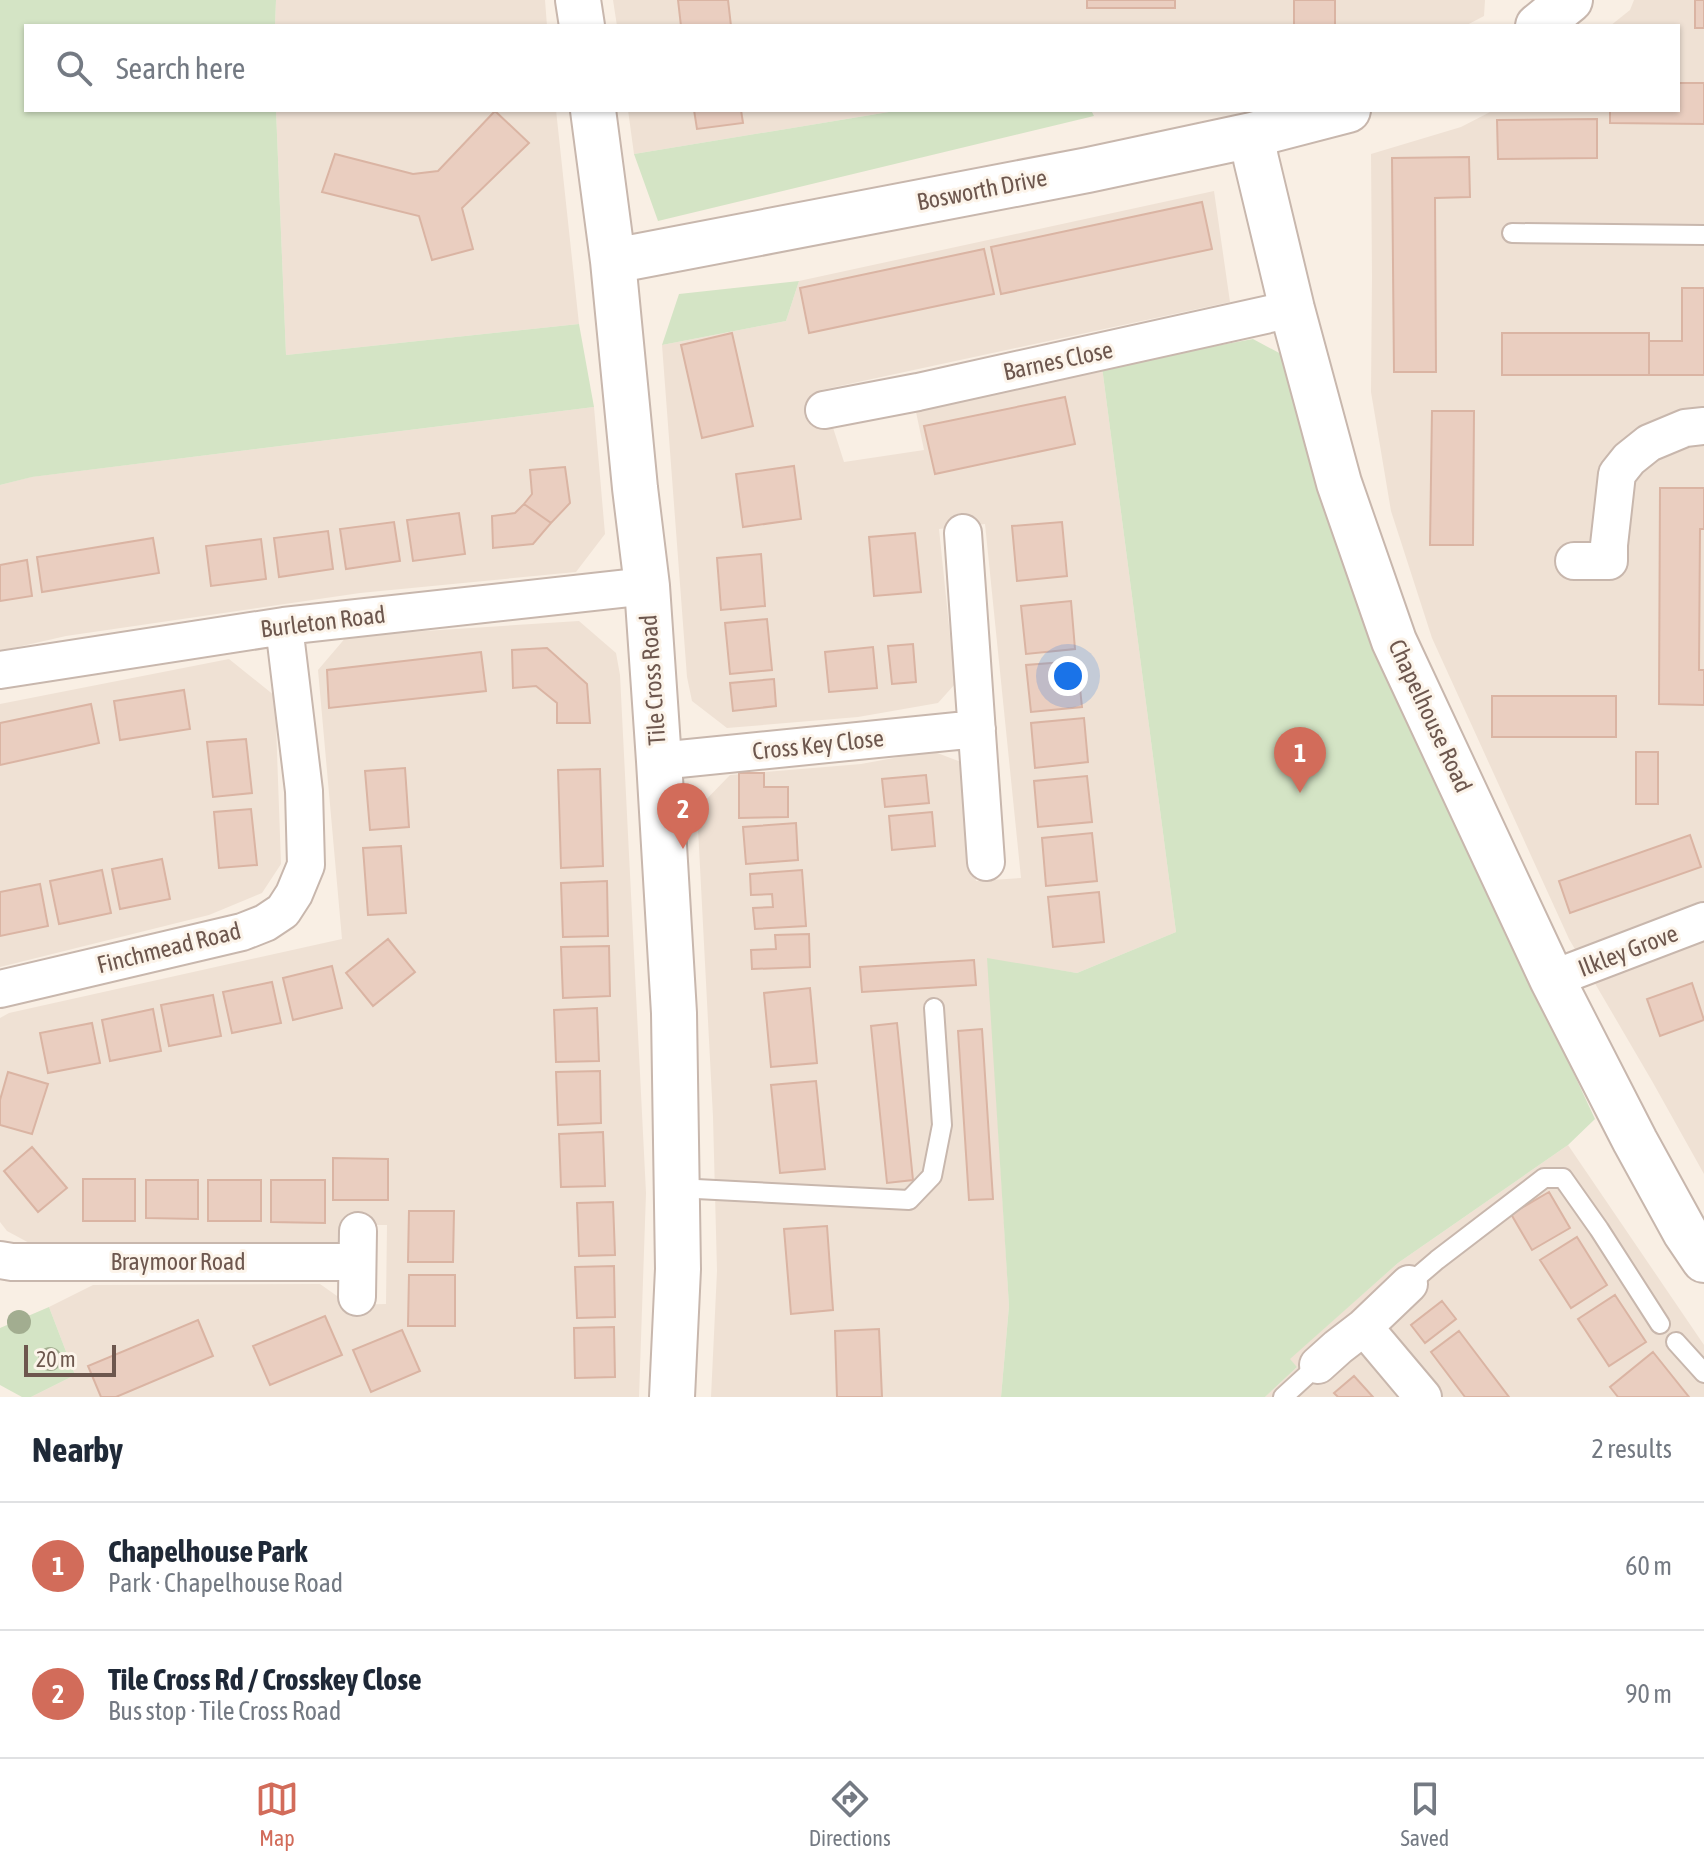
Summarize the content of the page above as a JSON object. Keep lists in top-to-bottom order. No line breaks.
{"streets":{"street":["Bosworth Drive","Barnes Close","Burleton Road","Tile Cross Road","Chapelhouse Road","Cross Key Close","Finchmead Road","Ilkley Grove","Braymoor Road"]},"crossings":[["Bosworth Drive","Tile Cross Road"],["Bosworth Drive","Chapelhouse Road"],["Barnes Close","Chapelhouse Road"],["Burleton Road","Tile Cross Road"],["Burleton Road","Finchmead Road"],["Tile Cross Road","Cross Key Close"],["Chapelhouse Road","Ilkley Grove"]],"scale_bar":"20 m","page":{"search":"Search here","pins":["1","2"],"scale":"20 m","heading":["Nearby","2 results"],"list":[{"mark":"1","name":"Chapelhouse Park","note":"Park · Chapelhouse Road","value":"60 m"},{"mark":"2","name":"Tile Cross Rd / Crosskey Close","note":"Bus stop · Tile Cross Road","value":"90 m"}],"nav":["Map","Directions","Saved"]}}
